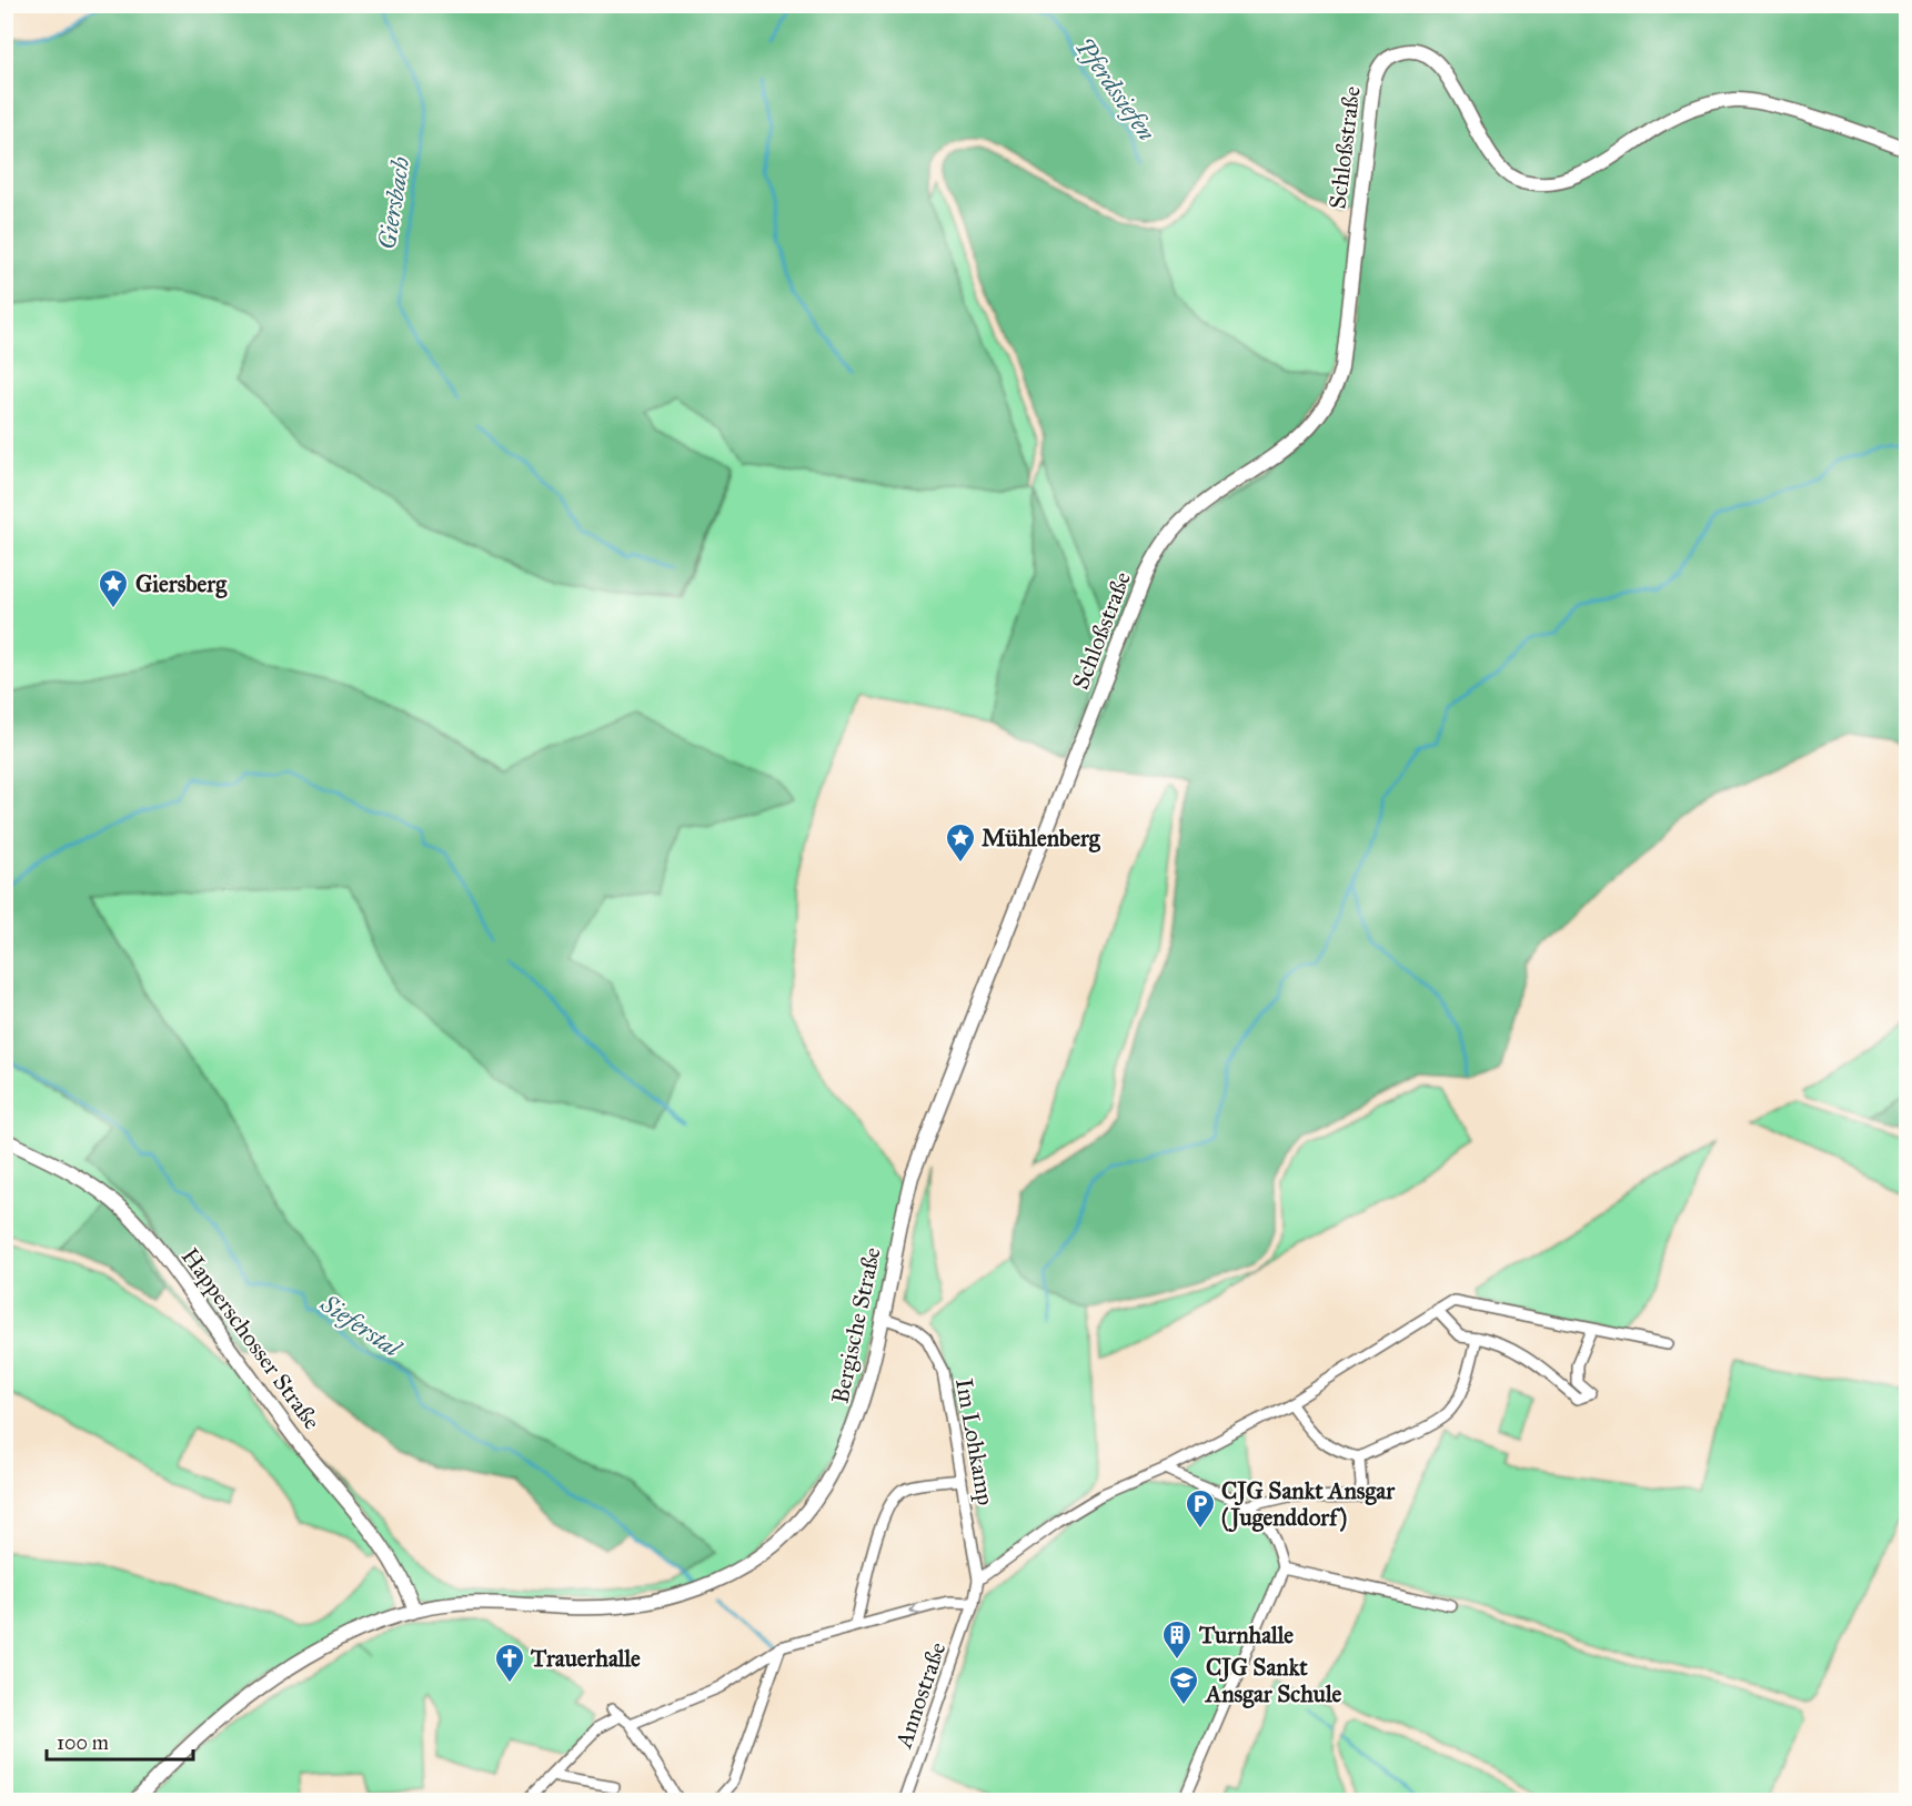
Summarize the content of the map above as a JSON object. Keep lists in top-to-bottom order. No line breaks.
{"streets":{"main road":["Schloßstraße","Bergische Straße","Happerschosser Straße"],"street":["Im Lohkamp","Annostraße"]},"crossings":[["Schloßstraße","Bergische Straße"],["Bergische Straße","Happerschosser Straße"],["Bergische Straße","Im Lohkamp"],["Im Lohkamp","Annostraße"]],"water":["Pferdssiefen","Giersbach","Sieferstal"],"places":{"place":["Giersberg","Mühlenberg"],"parking":["CJG Sankt Ansgar (Jugenddorf)"],"building":["Turnhalle"],"church":["Trauerhalle"],"school or university":["CJG Sankt Ansgar Schule"]},"scale_bar":"100 m"}
